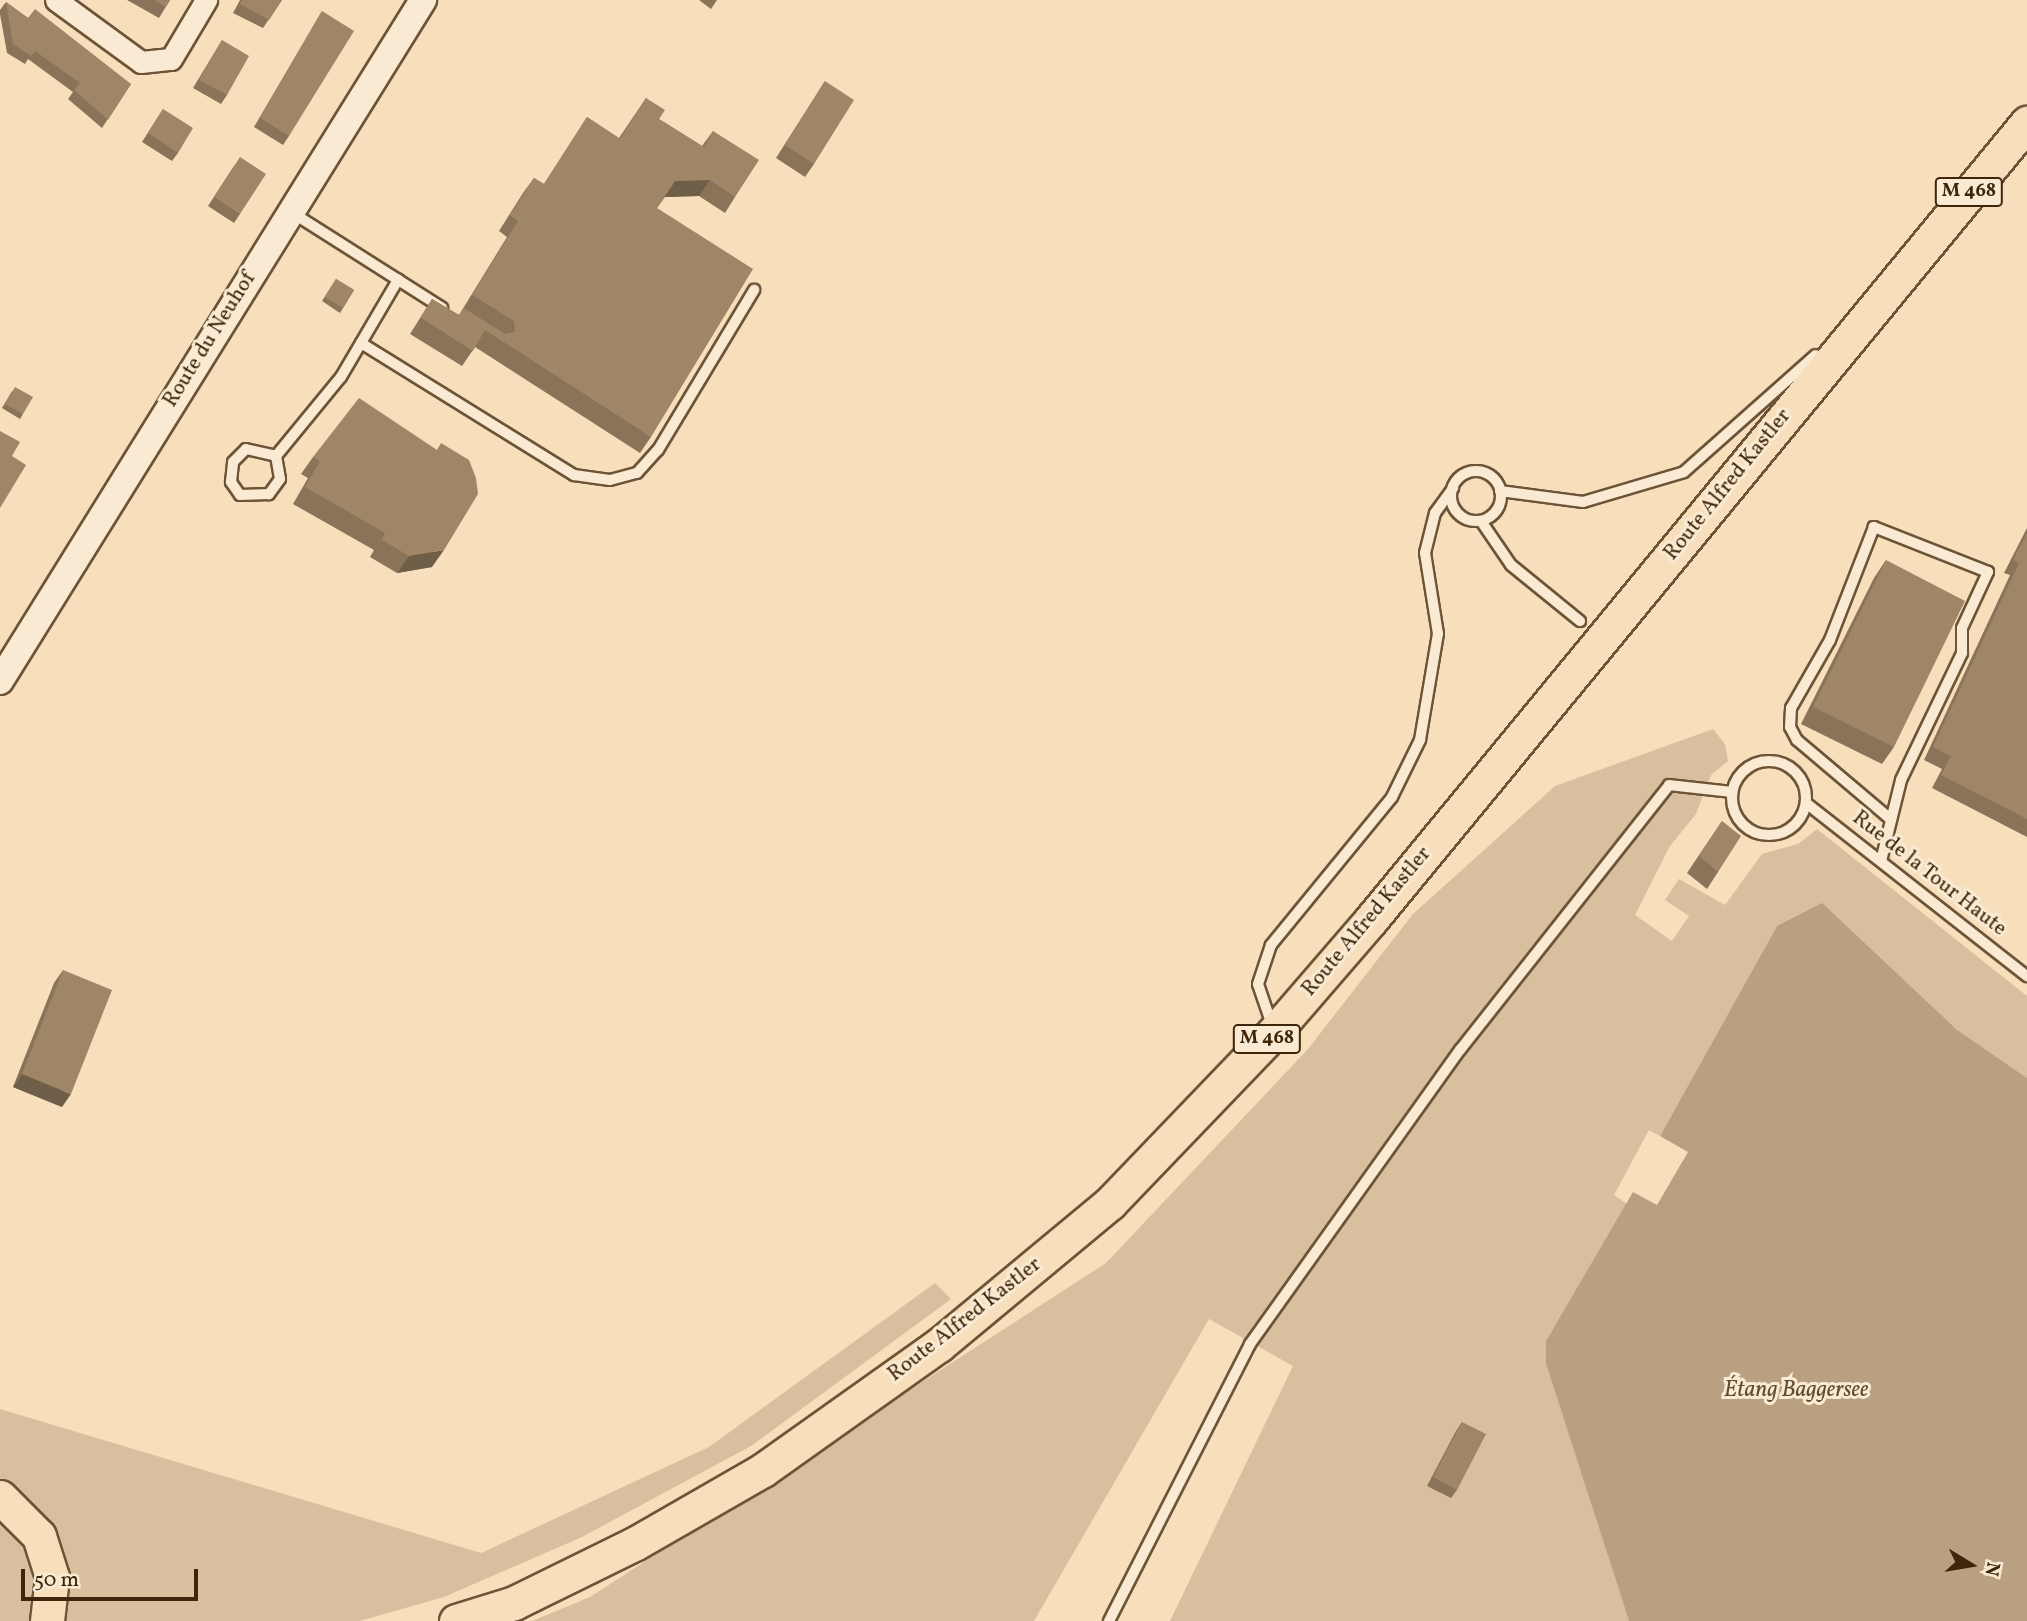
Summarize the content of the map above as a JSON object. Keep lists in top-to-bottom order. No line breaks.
{"streets":{"main road":["M 468","Route Alfred Kastler"],"street":["Route du Neuhof"],"lane":["Rue de la Tour Haute"]},"water":["Étang Baggersee"],"scale_bar":"50 m","north":"right"}
